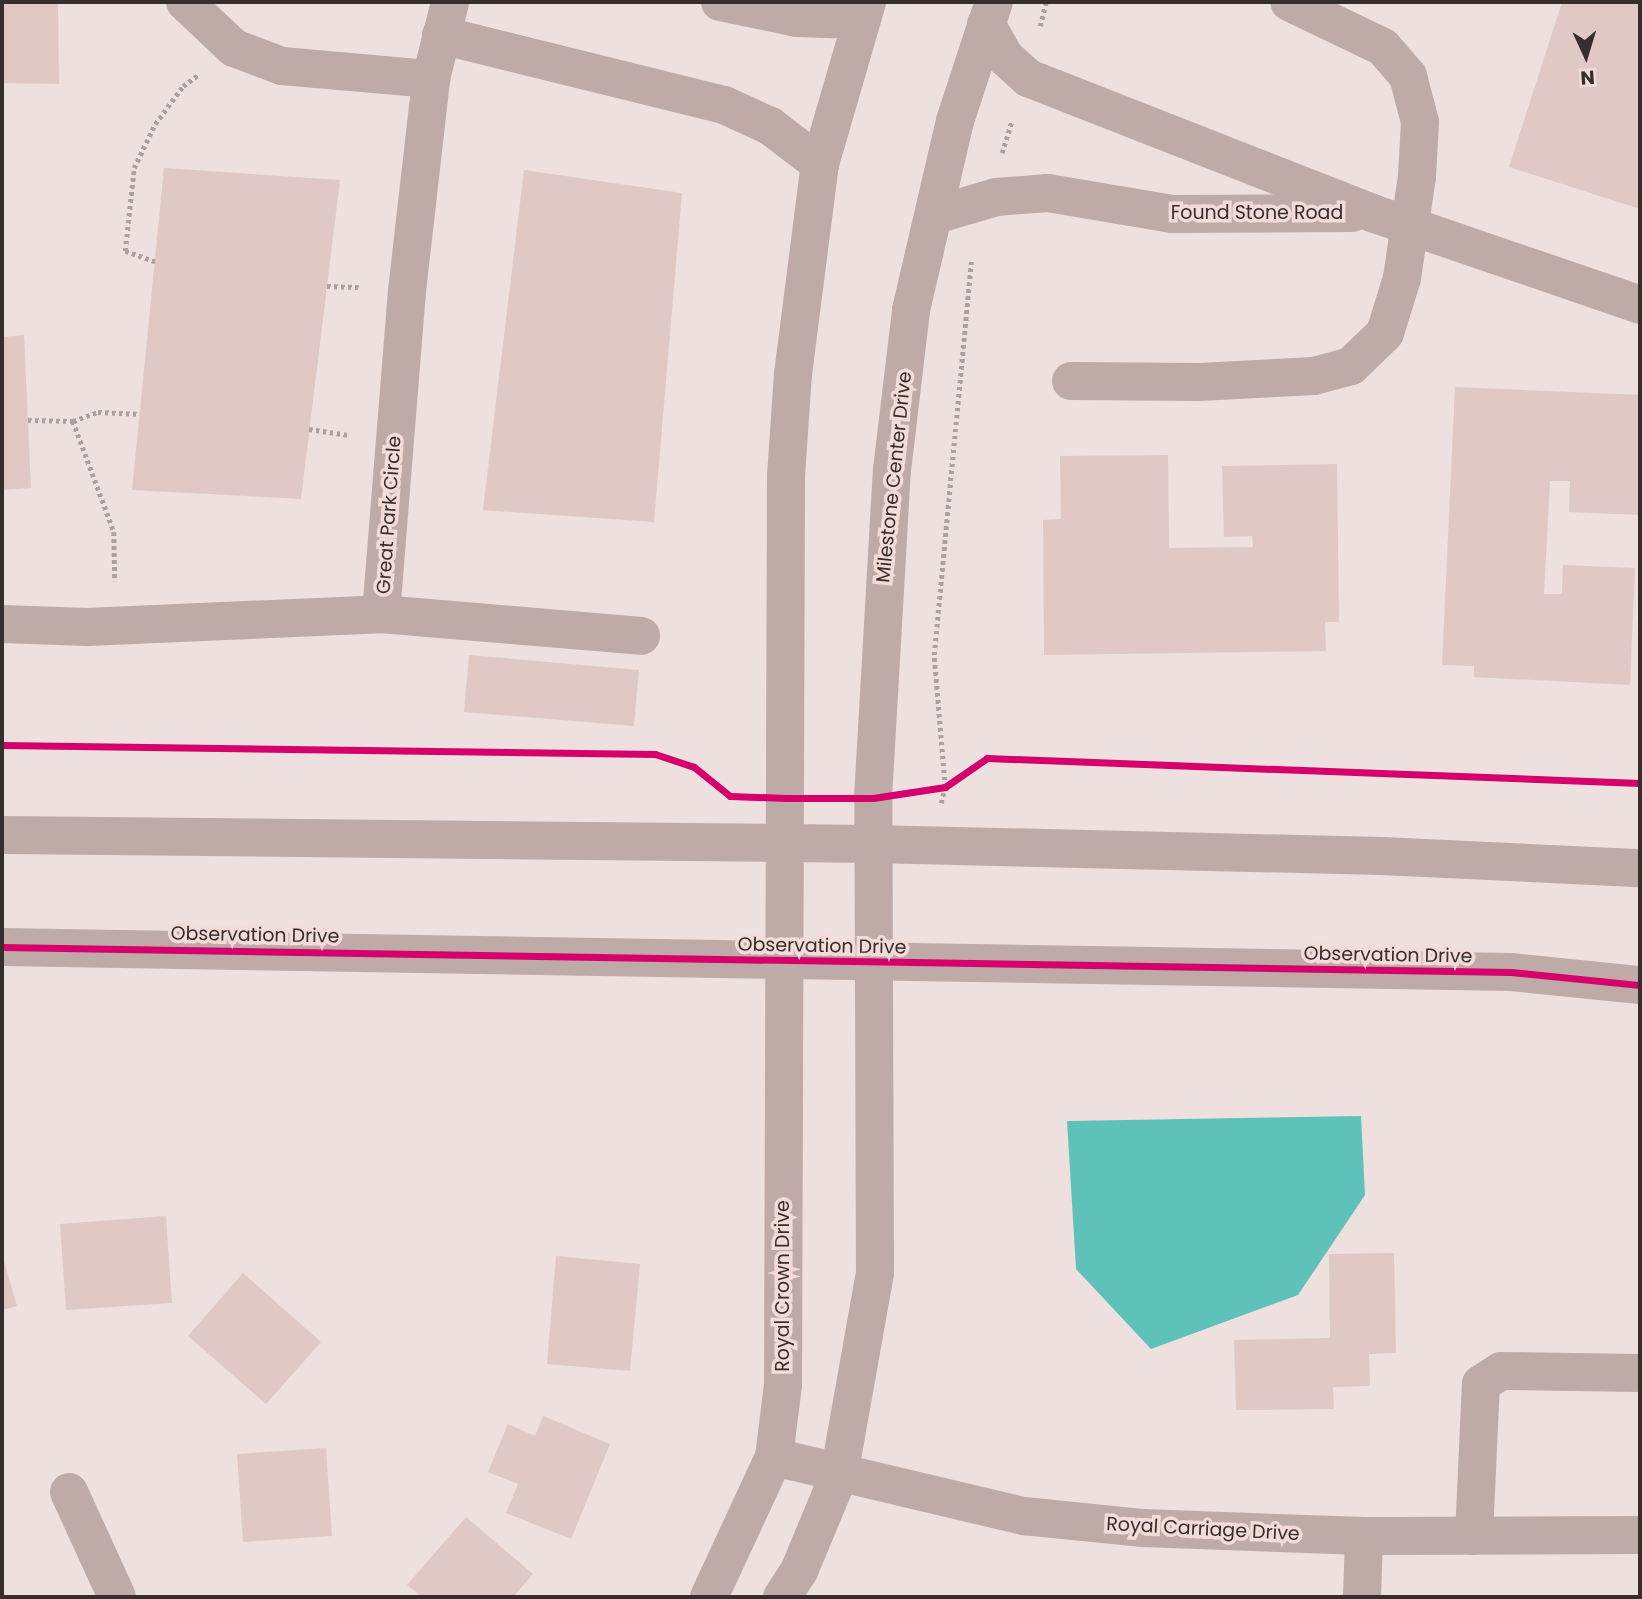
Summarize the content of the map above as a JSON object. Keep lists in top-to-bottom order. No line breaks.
{"streets":{"street":["Found Stone Road","Milestone Center Drive","Great Park Circle","Observation Drive","Royal Crown Drive","Royal Carriage Drive"]},"crossings":[["Found Stone Road","Milestone Center Drive"],["Milestone Center Drive","Observation Drive"],["Observation Drive","Royal Crown Drive"],["Royal Crown Drive","Royal Carriage Drive"]],"north":"bottom"}
